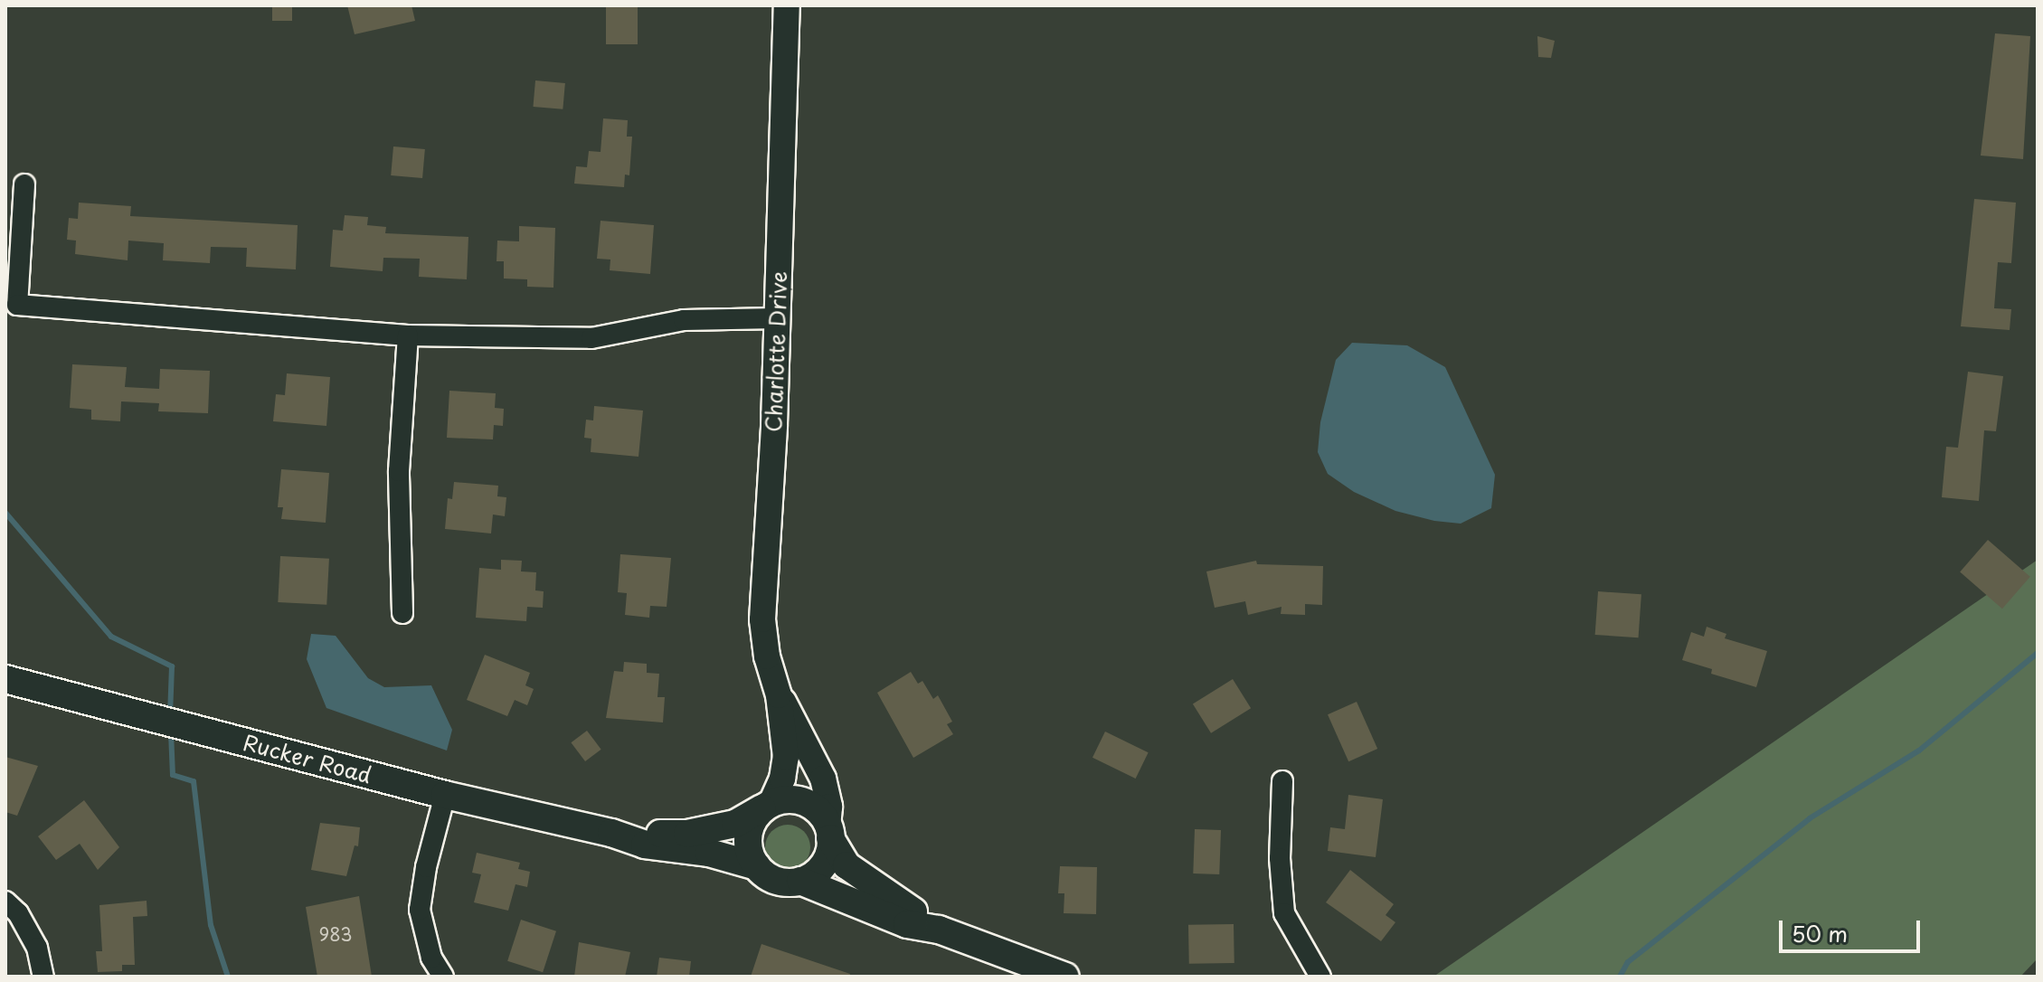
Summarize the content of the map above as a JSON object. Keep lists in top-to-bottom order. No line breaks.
{"streets":{"main road":["Rucker Road"],"street":["Charlotte Drive"]},"crossings":[["Charlotte Drive","Rucker Road"]],"house_numbers":["983"],"scale_bar":"50 m"}
